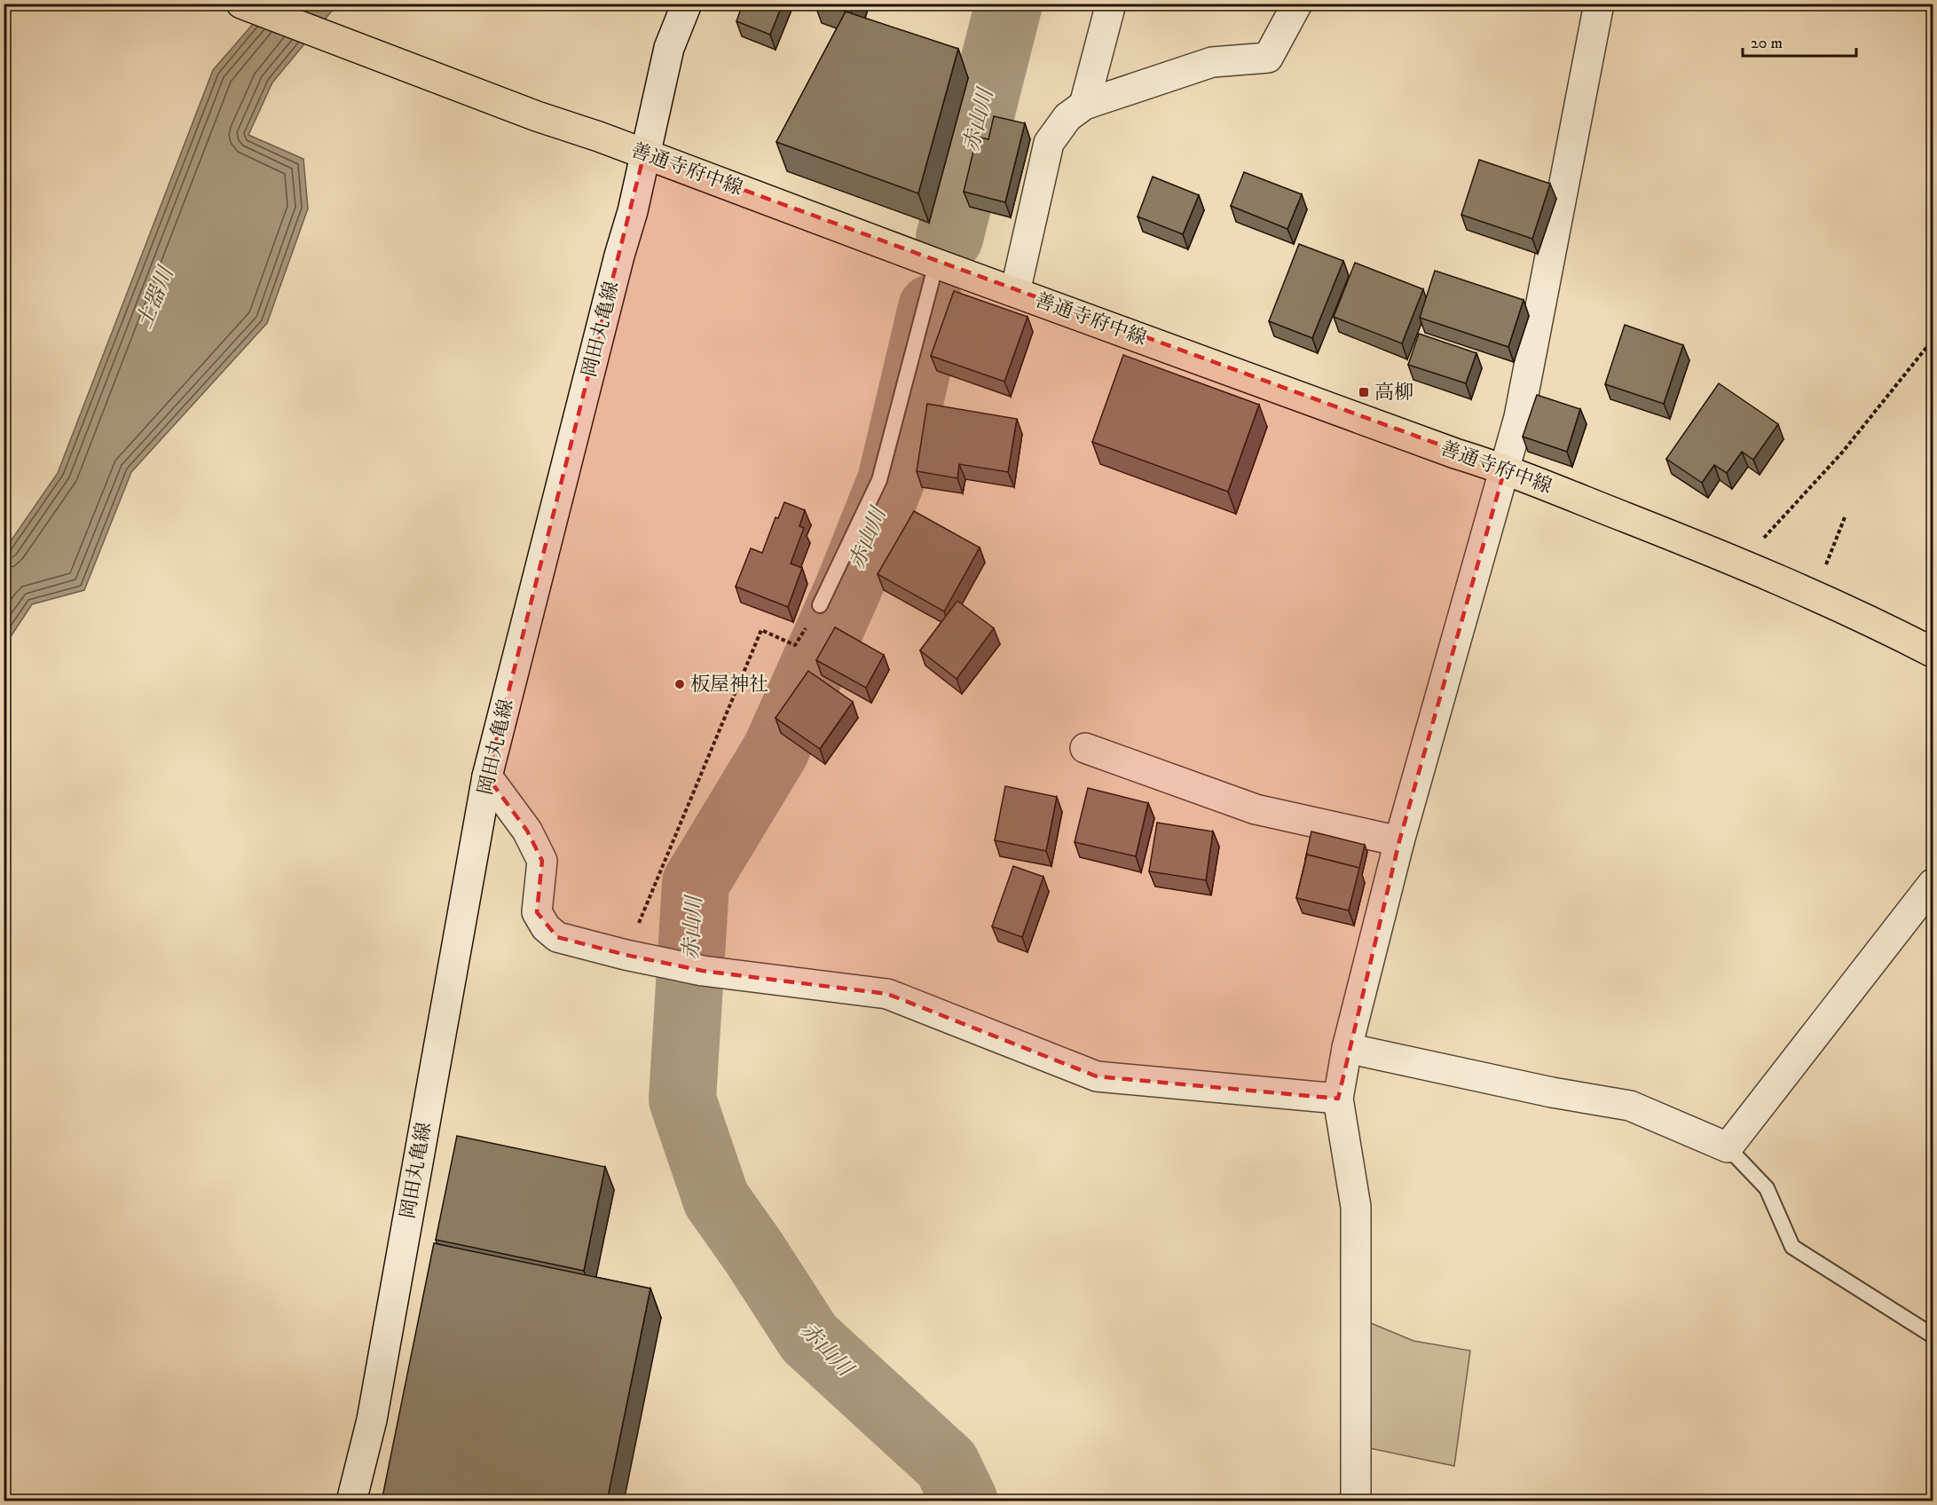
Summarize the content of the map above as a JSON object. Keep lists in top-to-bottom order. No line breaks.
{"streets":{"main road":["善通寺府中線"],"street":["岡田丸亀線"]},"crossings":[["善通寺府中線","岡田丸亀線"]],"water":["赤山川","土器川"],"places":{"transit":["高柳"],"other":["板屋神社"]},"scale_bar":"20 m"}
